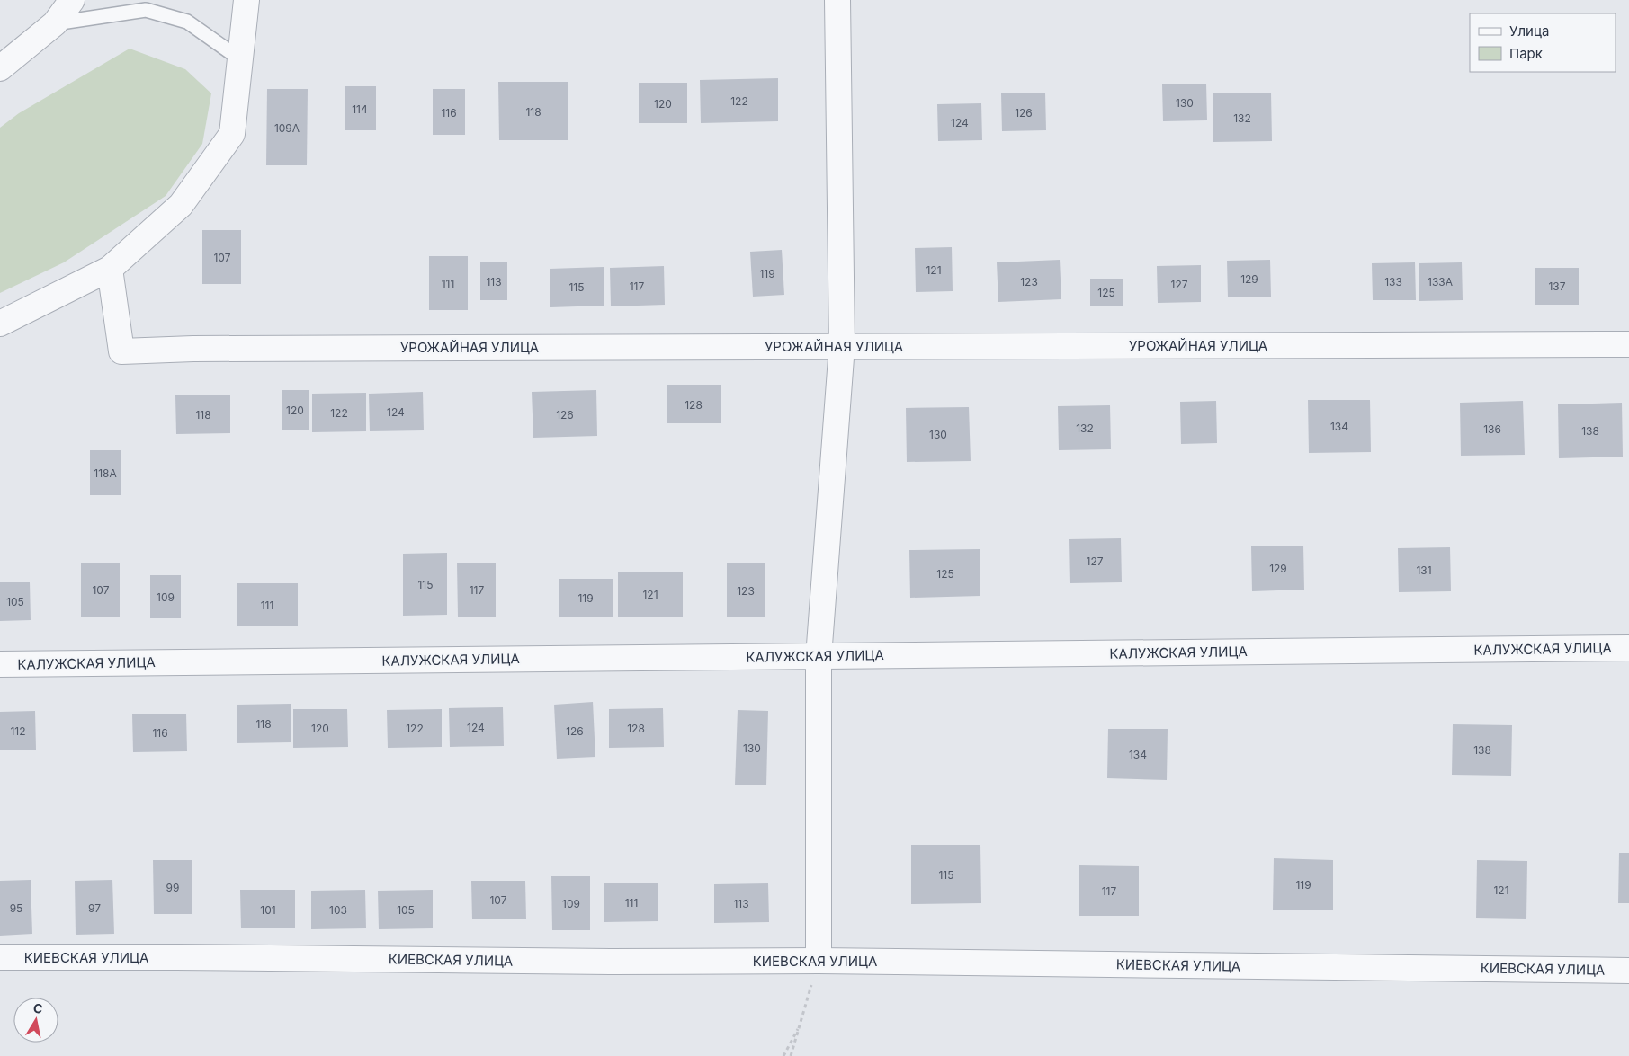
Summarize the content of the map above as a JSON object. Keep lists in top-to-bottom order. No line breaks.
{"streets":{"street":["УРОЖАЙНАЯ УЛИЦА","КАЛУЖСКАЯ УЛИЦА","КИЕВСКАЯ УЛИЦА"]},"house_numbers":["122","130","120","114","118","116","126","132","124","109А","107","121","119","129","113","123","133","133А","111","127","117","137","115","125","128","120","124","122","118","126","134","132","136","138","130","118А","127","129","131","125","115","107","117","123","121","109","119","105","111","118","124","120","122","128","112","126","116","130","138","134","115","119","99","121","117","107","111","109","113","95","97","101","103","105"],"legend":["Улица","Парк"],"north":"top"}
